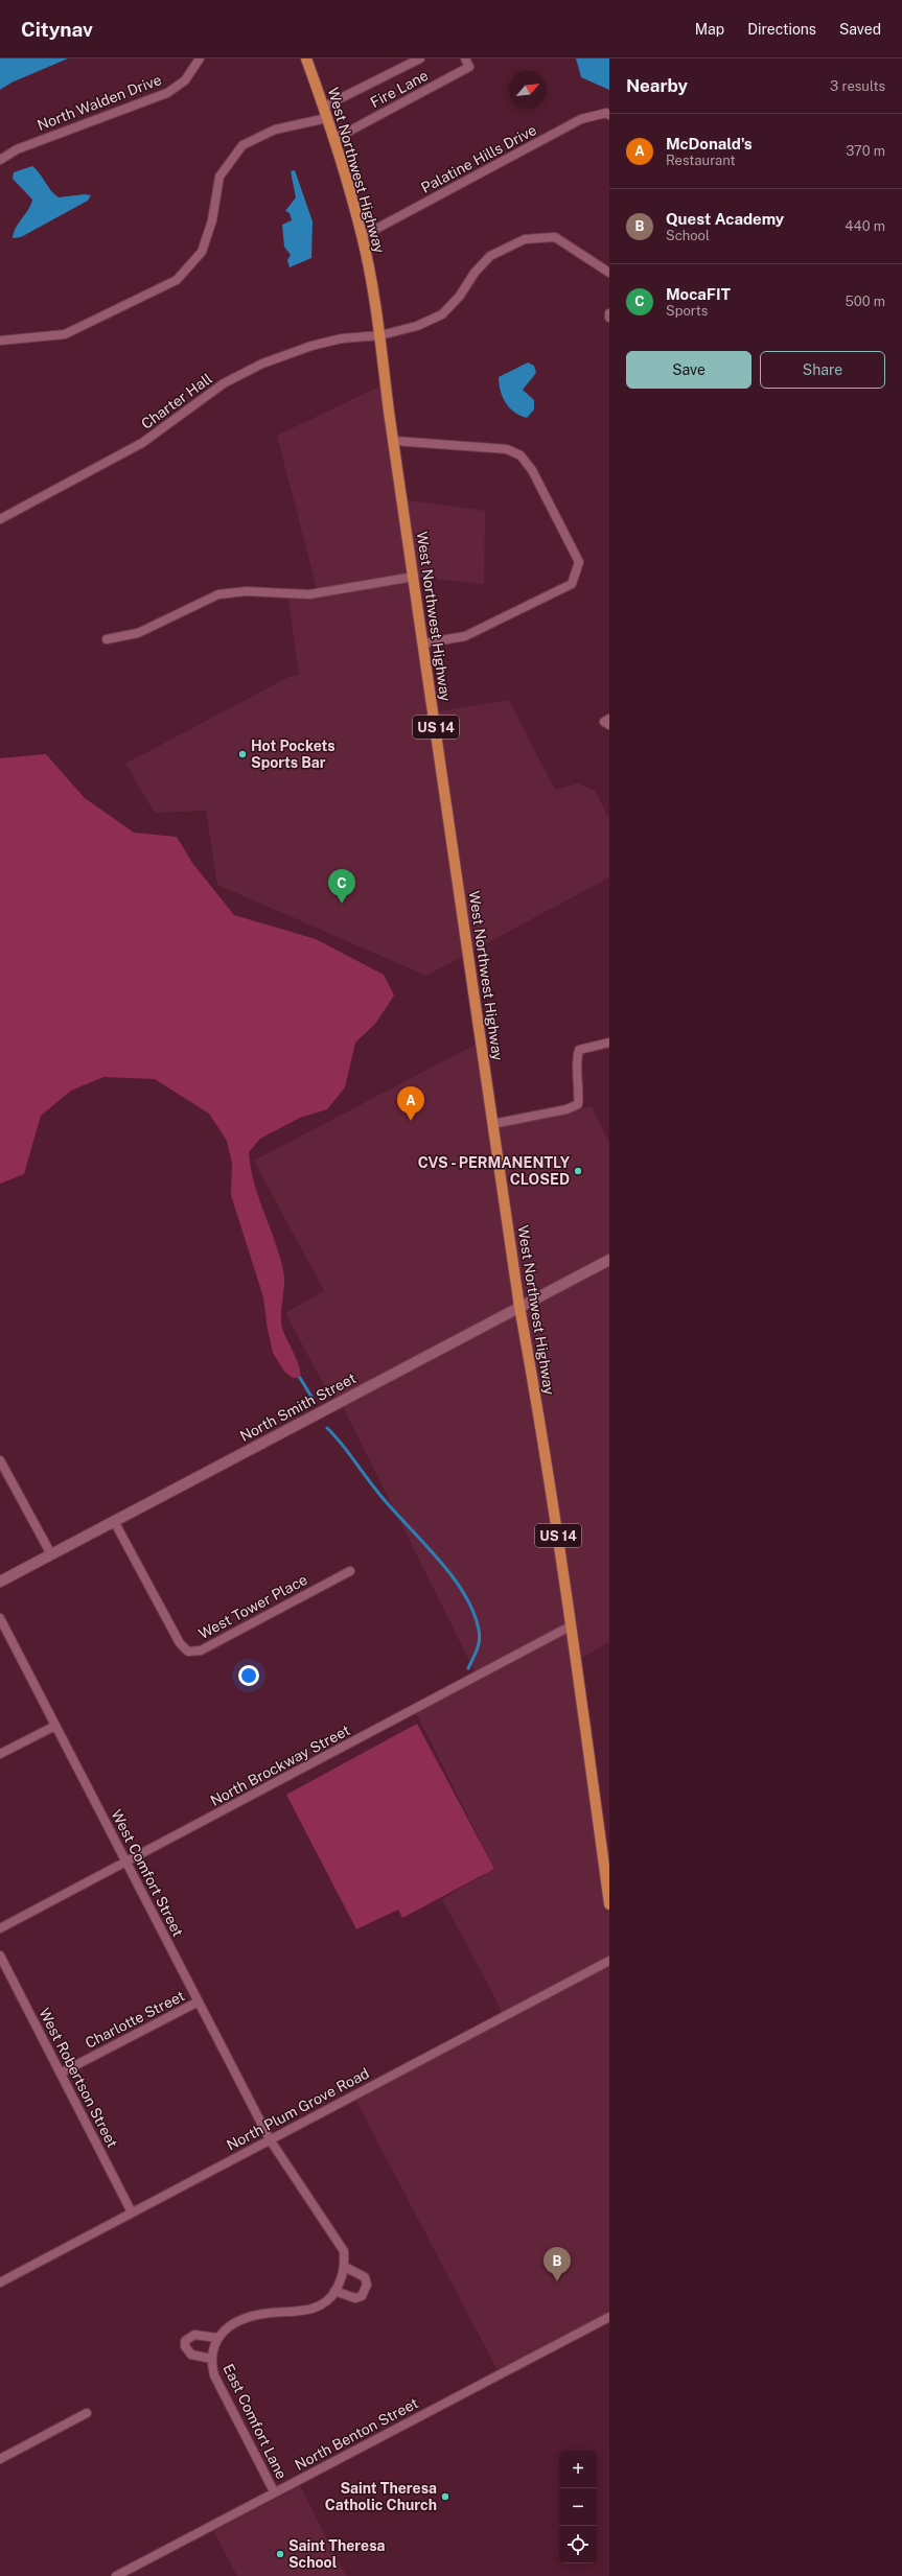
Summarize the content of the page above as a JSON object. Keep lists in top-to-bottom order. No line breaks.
{"streets":{"main road":["West Northwest Highway","US 14"],"street":["Fire Lane","North Walden Drive","Palatine Hills Drive","Charter Hall","North Smith Street","West Tower Place","North Brockway Street","West Comfort Street","Charlotte Street","West Robertson Street","North Plum Grove Road","East Comfort Lane","North Benton Street"]},"crossings":[["Fire Lane","West Northwest Highway"],["Palatine Hills Drive","West Northwest Highway"],["West Northwest Highway","Charter Hall"],["West Northwest Highway","North Smith Street"],["West Northwest Highway","North Brockway Street"],["North Smith Street","West Tower Place"],["North Brockway Street","West Comfort Street"],["West Comfort Street","Charlotte Street"],["West Comfort Street","North Plum Grove Road"],["Charlotte Street","West Robertson Street"],["West Robertson Street","North Plum Grove Road"],["East Comfort Lane","North Benton Street"]],"places":["Hot Pockets Sports Bar","CVS - PERMANENTLY CLOSED","Saint Theresa Catholic Church","Saint Theresa School"],"north":"top right","page":{"header":"Citynav","nav":["Map","Directions","Saved"],"heading":["Nearby","3 results"],"list":[{"mark":"A","name":"McDonald's","note":"Restaurant","value":"370 m"},{"mark":"B","name":"Quest Academy","note":"School","value":"440 m"},{"mark":"C","name":"MocaFIT","note":"Sports","value":"500 m"}],"buttons":["Save","Share"],"pins":["C","A","B"],"map_buttons":["+","−"]}}
